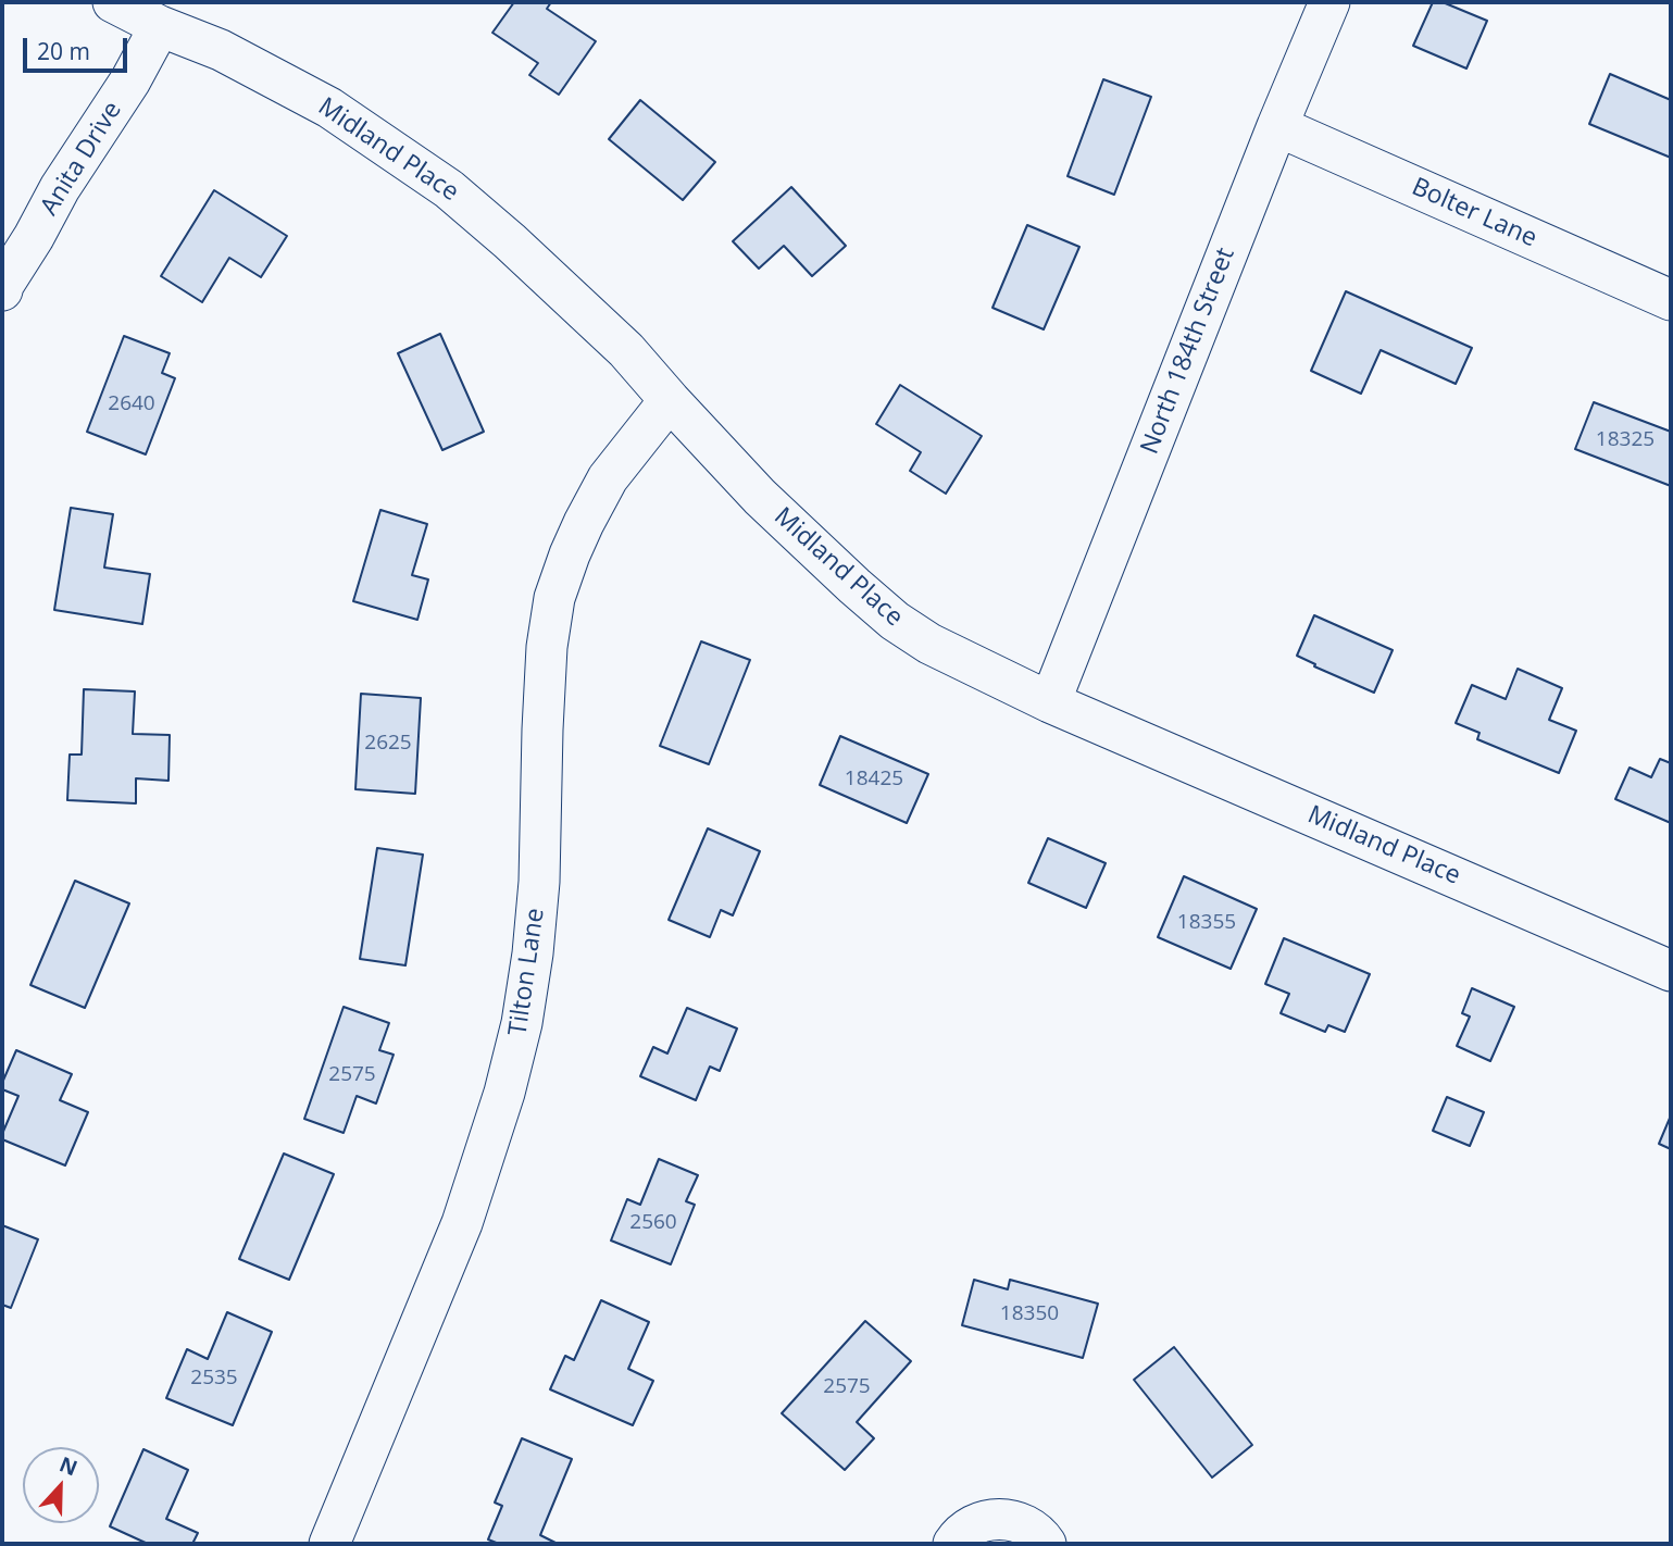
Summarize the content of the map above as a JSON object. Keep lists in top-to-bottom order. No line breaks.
{"streets":{"street":["Midland Place","Anita Drive","Bolter Lane","North 184th Street","Tilton Lane"]},"crossings":[["Midland Place","Anita Drive"],["Midland Place","North 184th Street"],["Midland Place","Tilton Lane"],["Bolter Lane","North 184th Street"]],"house_numbers":["2640","18325","2625","18425","18355","2575","2560","18350","2535","2575"],"scale_bar":"20 m","north":"top"}
